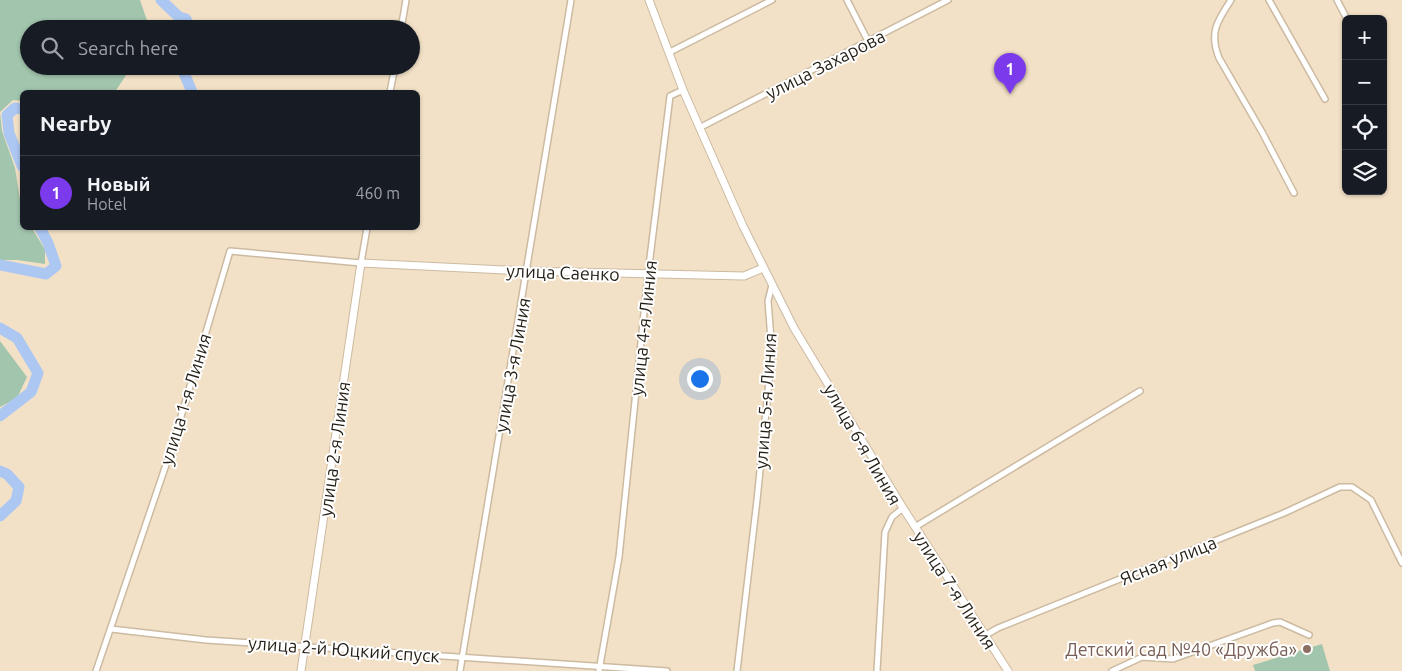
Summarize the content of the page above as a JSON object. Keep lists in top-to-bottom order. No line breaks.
{"streets":{"street":["улица Захарова","улица Саенко","улица 4-я Линия","улица 3-я Линия","улица 1-я Линия","улица 5-я Линия","улица 6-я Линия","улица 2-я Линия","Ясная улица","улица 7-я Линия","улица 2-й Юцкий спуск"]},"crossings":[["улица Саенко","улица 4-я Линия"],["улица Саенко","улица 3-я Линия"],["улица Саенко","улица 1-я Линия"],["улица Саенко","улица 2-я Линия"],["улица 4-я Линия","улица 2-й Юцкий спуск"],["улица 3-я Линия","улица 2-й Юцкий спуск"],["улица 1-я Линия","улица 2-я Линия"],["улица 1-я Линия","улица 2-й Юцкий спуск"],["улица 5-я Линия","улица 6-я Линия"],["улица 6-я Линия","улица 7-я Линия"],["улица 2-я Линия","улица 2-й Юцкий спуск"],["Ясная улица","улица 7-я Линия"]],"places":["Детский сад №40 «Дружба»"],"page":{"map_buttons":["+","−"],"search":"Search here","pins":"1","heading":"Nearby","list":[{"mark":"1","name":"Новый","note":"Hotel","value":"460 m"}]}}
